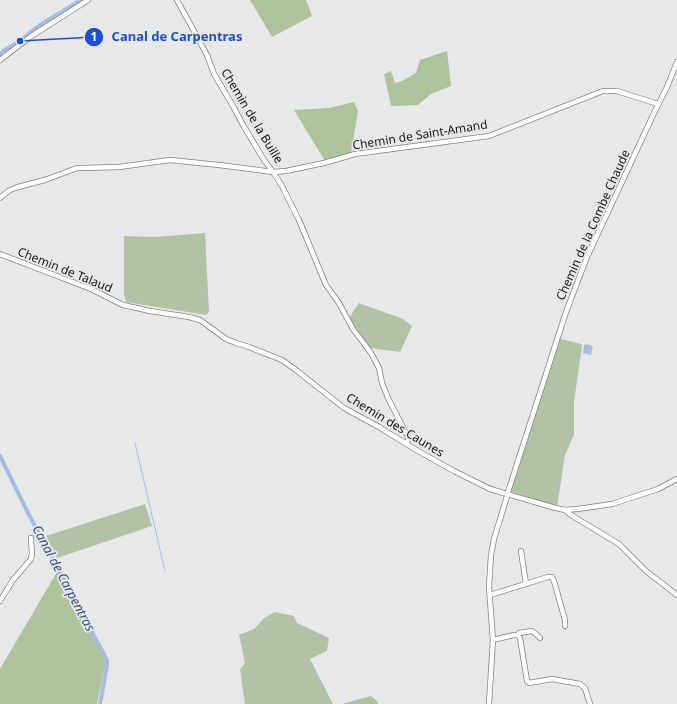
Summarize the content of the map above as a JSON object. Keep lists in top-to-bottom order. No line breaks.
{"streets":{"street":["Chemin de la Buille","Chemin de Saint-Amand","Chemin de la Combe Chaude","Chemin de Talaud","Chemin des Caunes"]},"crossings":[["Chemin de la Buille","Chemin de Saint-Amand"],["Chemin de la Buille","Chemin des Caunes"],["Chemin de Saint-Amand","Chemin de la Combe Chaude"],["Chemin de la Combe Chaude","Chemin des Caunes"],["Chemin de Talaud","Chemin des Caunes"]],"water":["Canal de Carpentras"],"places":["Canal de Carpentras"]}
